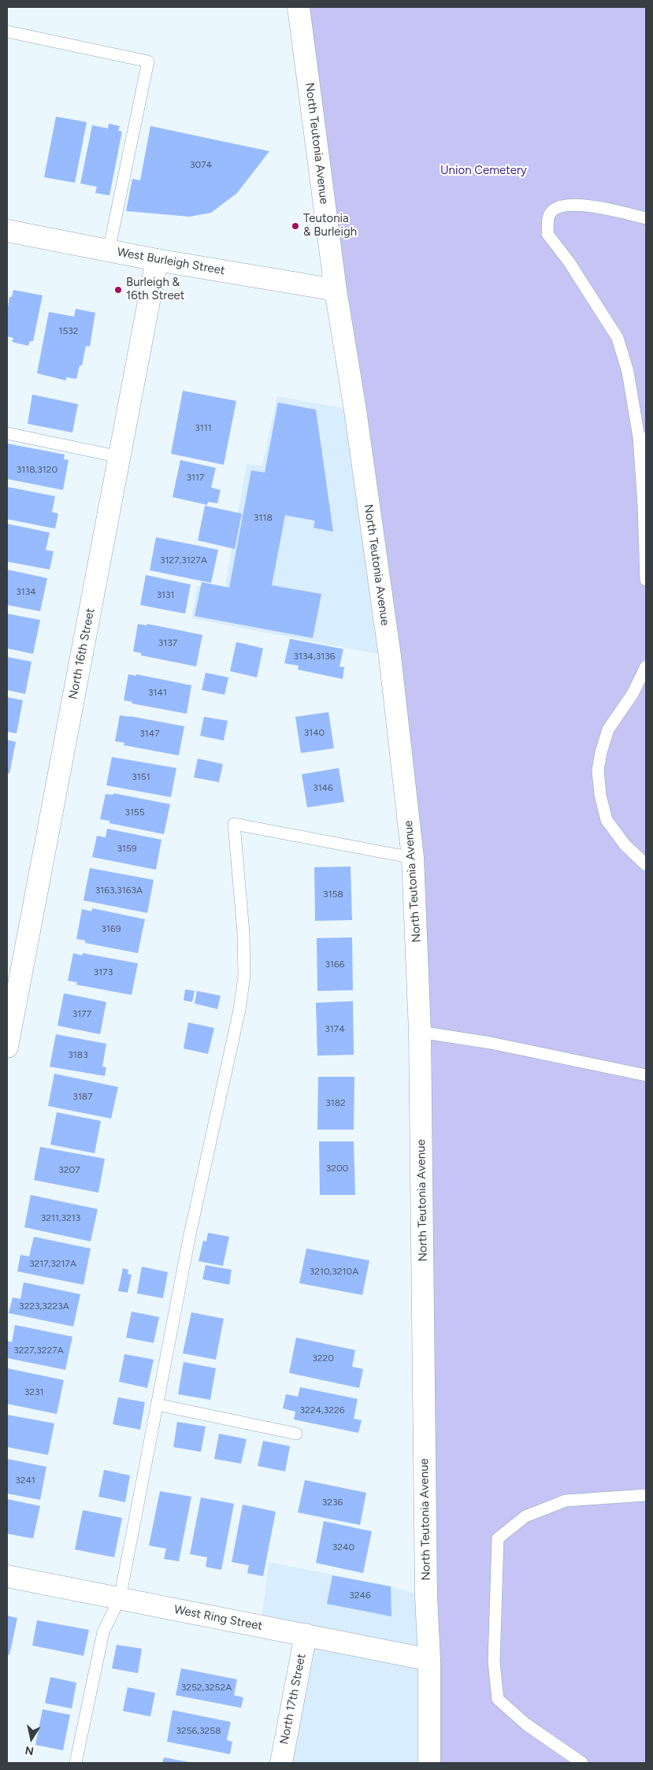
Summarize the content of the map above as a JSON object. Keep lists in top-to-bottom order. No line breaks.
{"streets":{"main road":["North Teutonia Avenue","West Burleigh Street","North 16th Street","West Ring Street","North 17th Street"]},"crossings":[["North Teutonia Avenue","West Burleigh Street"],["North Teutonia Avenue","West Ring Street"],["West Burleigh Street","North 16th Street"],["West Ring Street","North 17th Street"]],"parks":["Union Cemetery"],"places":["Teutonia & Burleigh","Burleigh & 16th Street"],"house_numbers":["3074","1532","3111","3118,3120","3117","3118","3127,3127A","3134","3131","3137","3134,3136","3141","3140","3147","3151","3146","3155","3159","3163,3163A","3158","3169","3166","3173","3177","3174","3183","3187","3182","3200","3207","3211,3213","3217,3217A","3210,3210A","3223,3223A","3227,3227A","3220","3231","3224,3226","3241","3236","3240","3246","3252,3252A","3256,3258"],"north":"bottom"}
